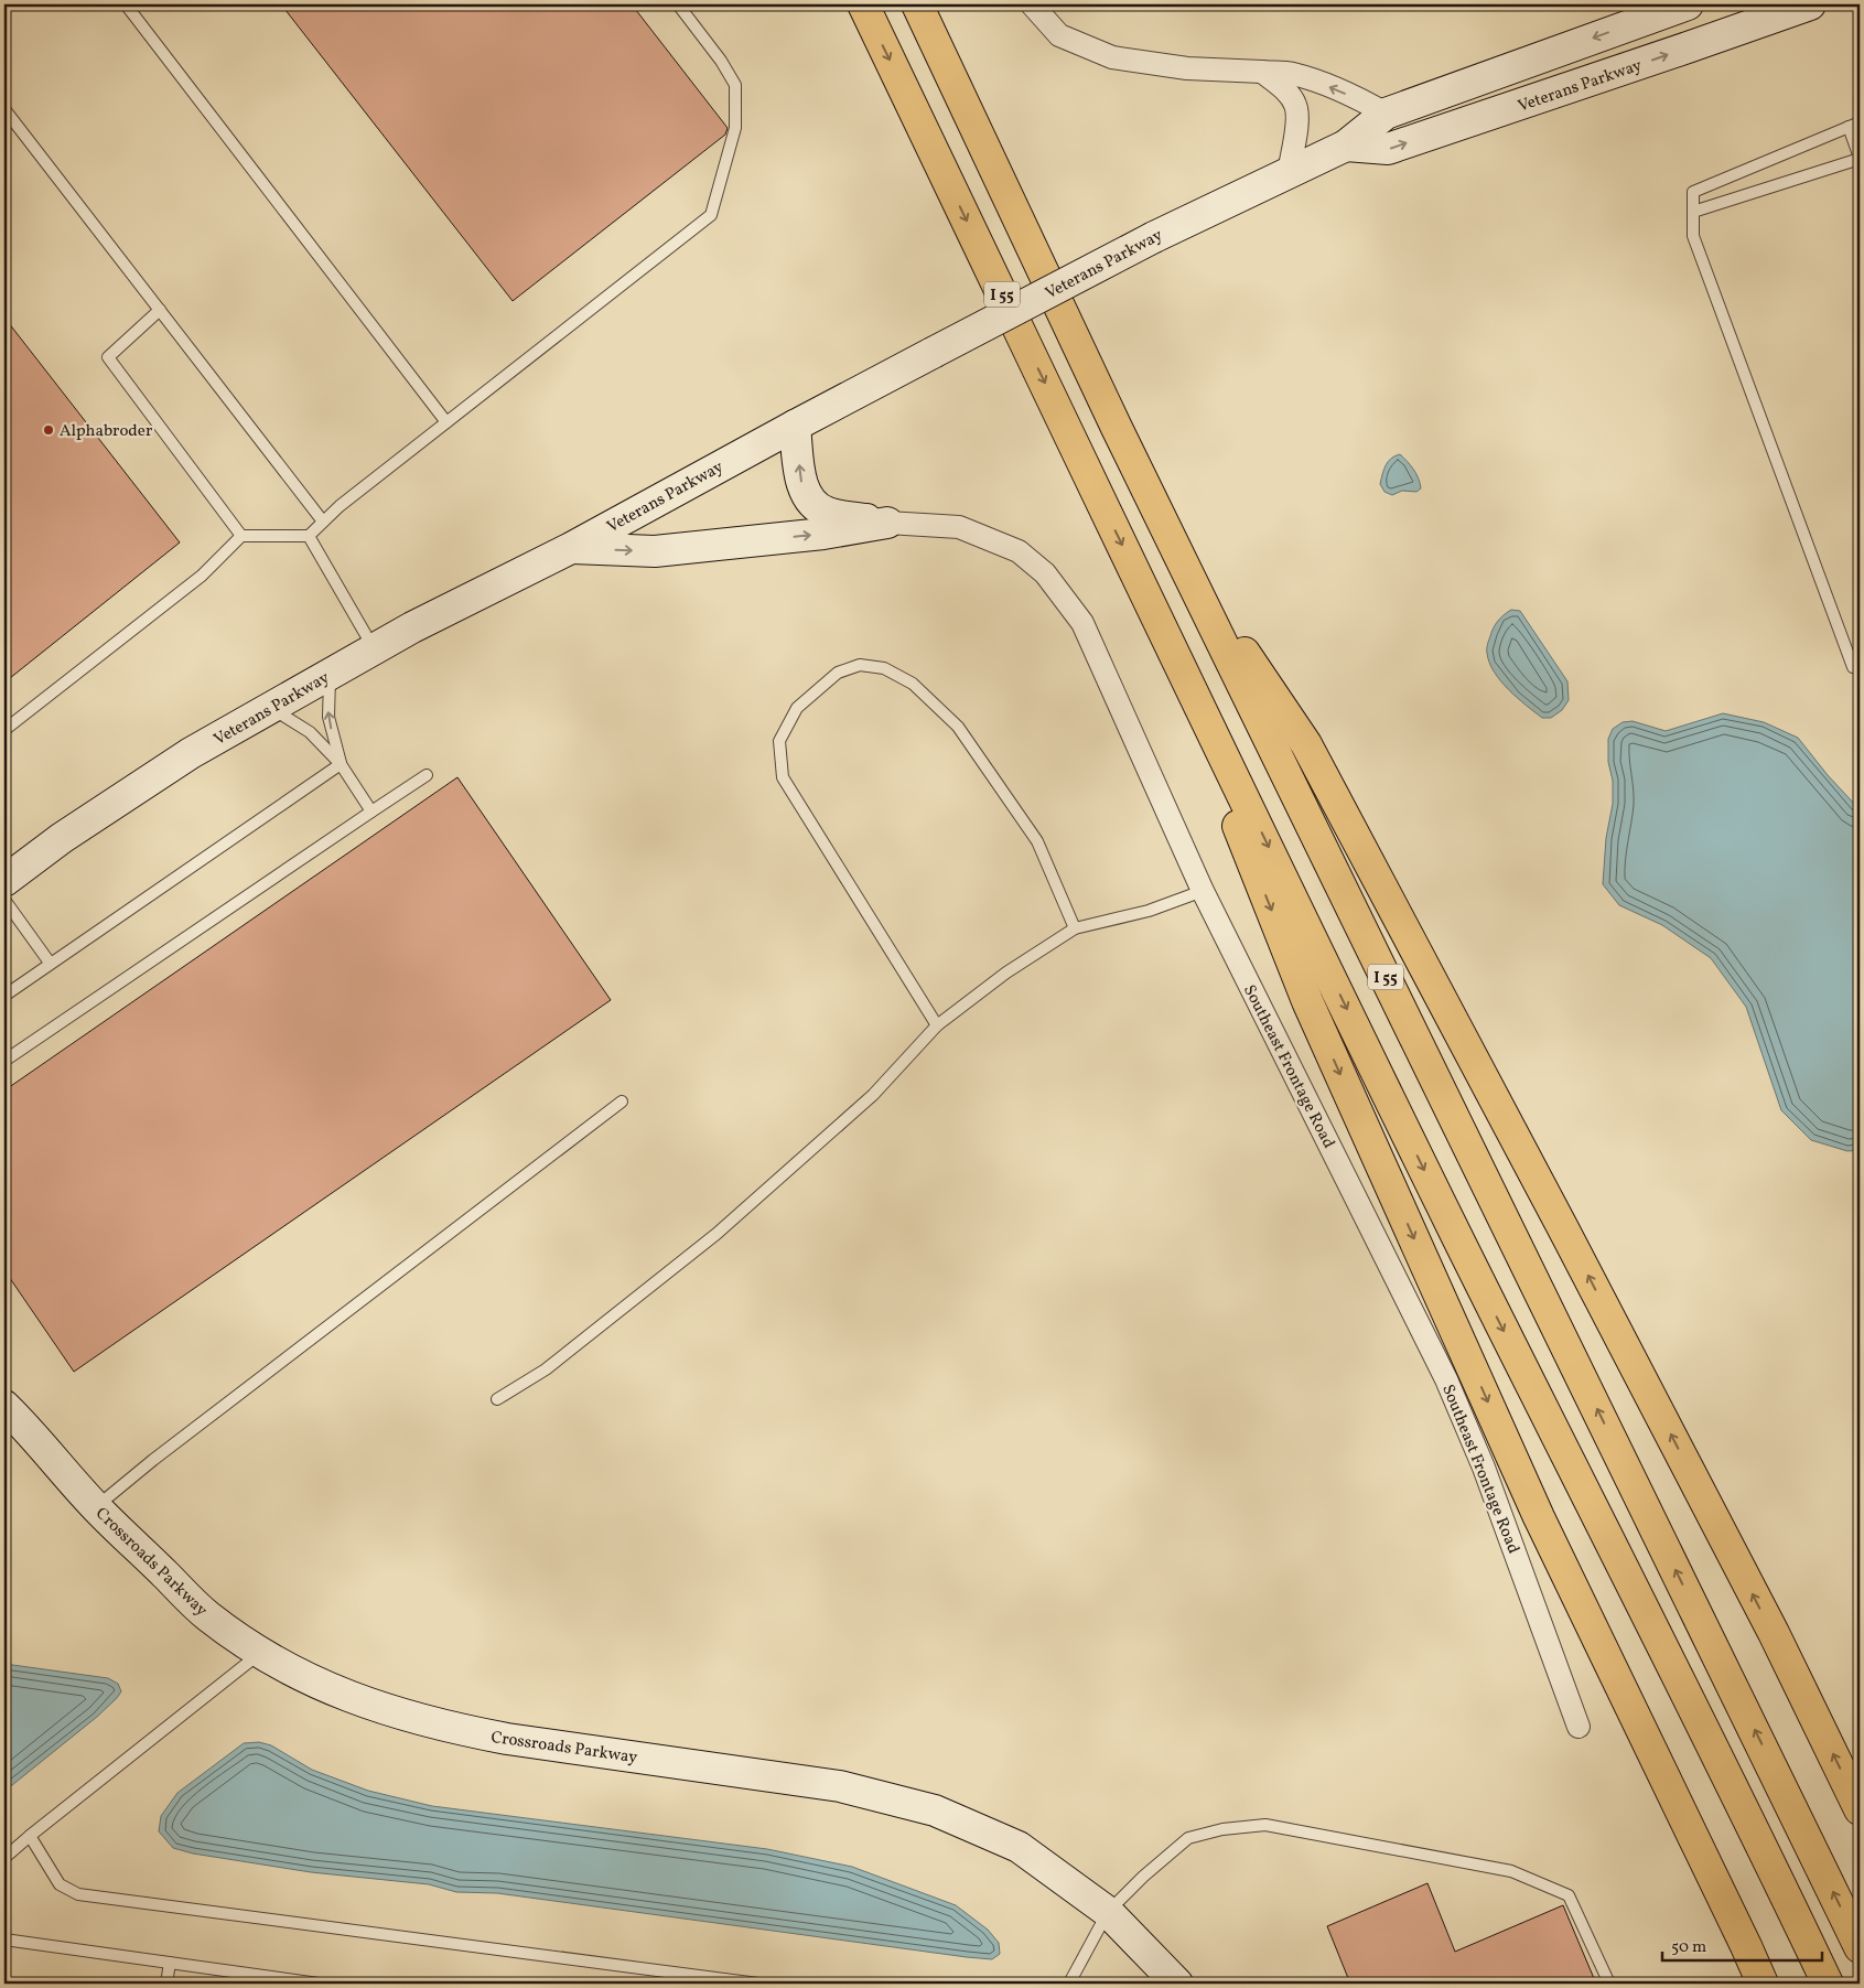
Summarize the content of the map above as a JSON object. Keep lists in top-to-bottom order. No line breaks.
{"streets":{"highway":["I 55"],"main road":["Veterans Parkway","Crossroads Parkway"],"street":["Southeast Frontage Road"]},"places":["Alphabroder"],"scale_bar":"50 m"}
